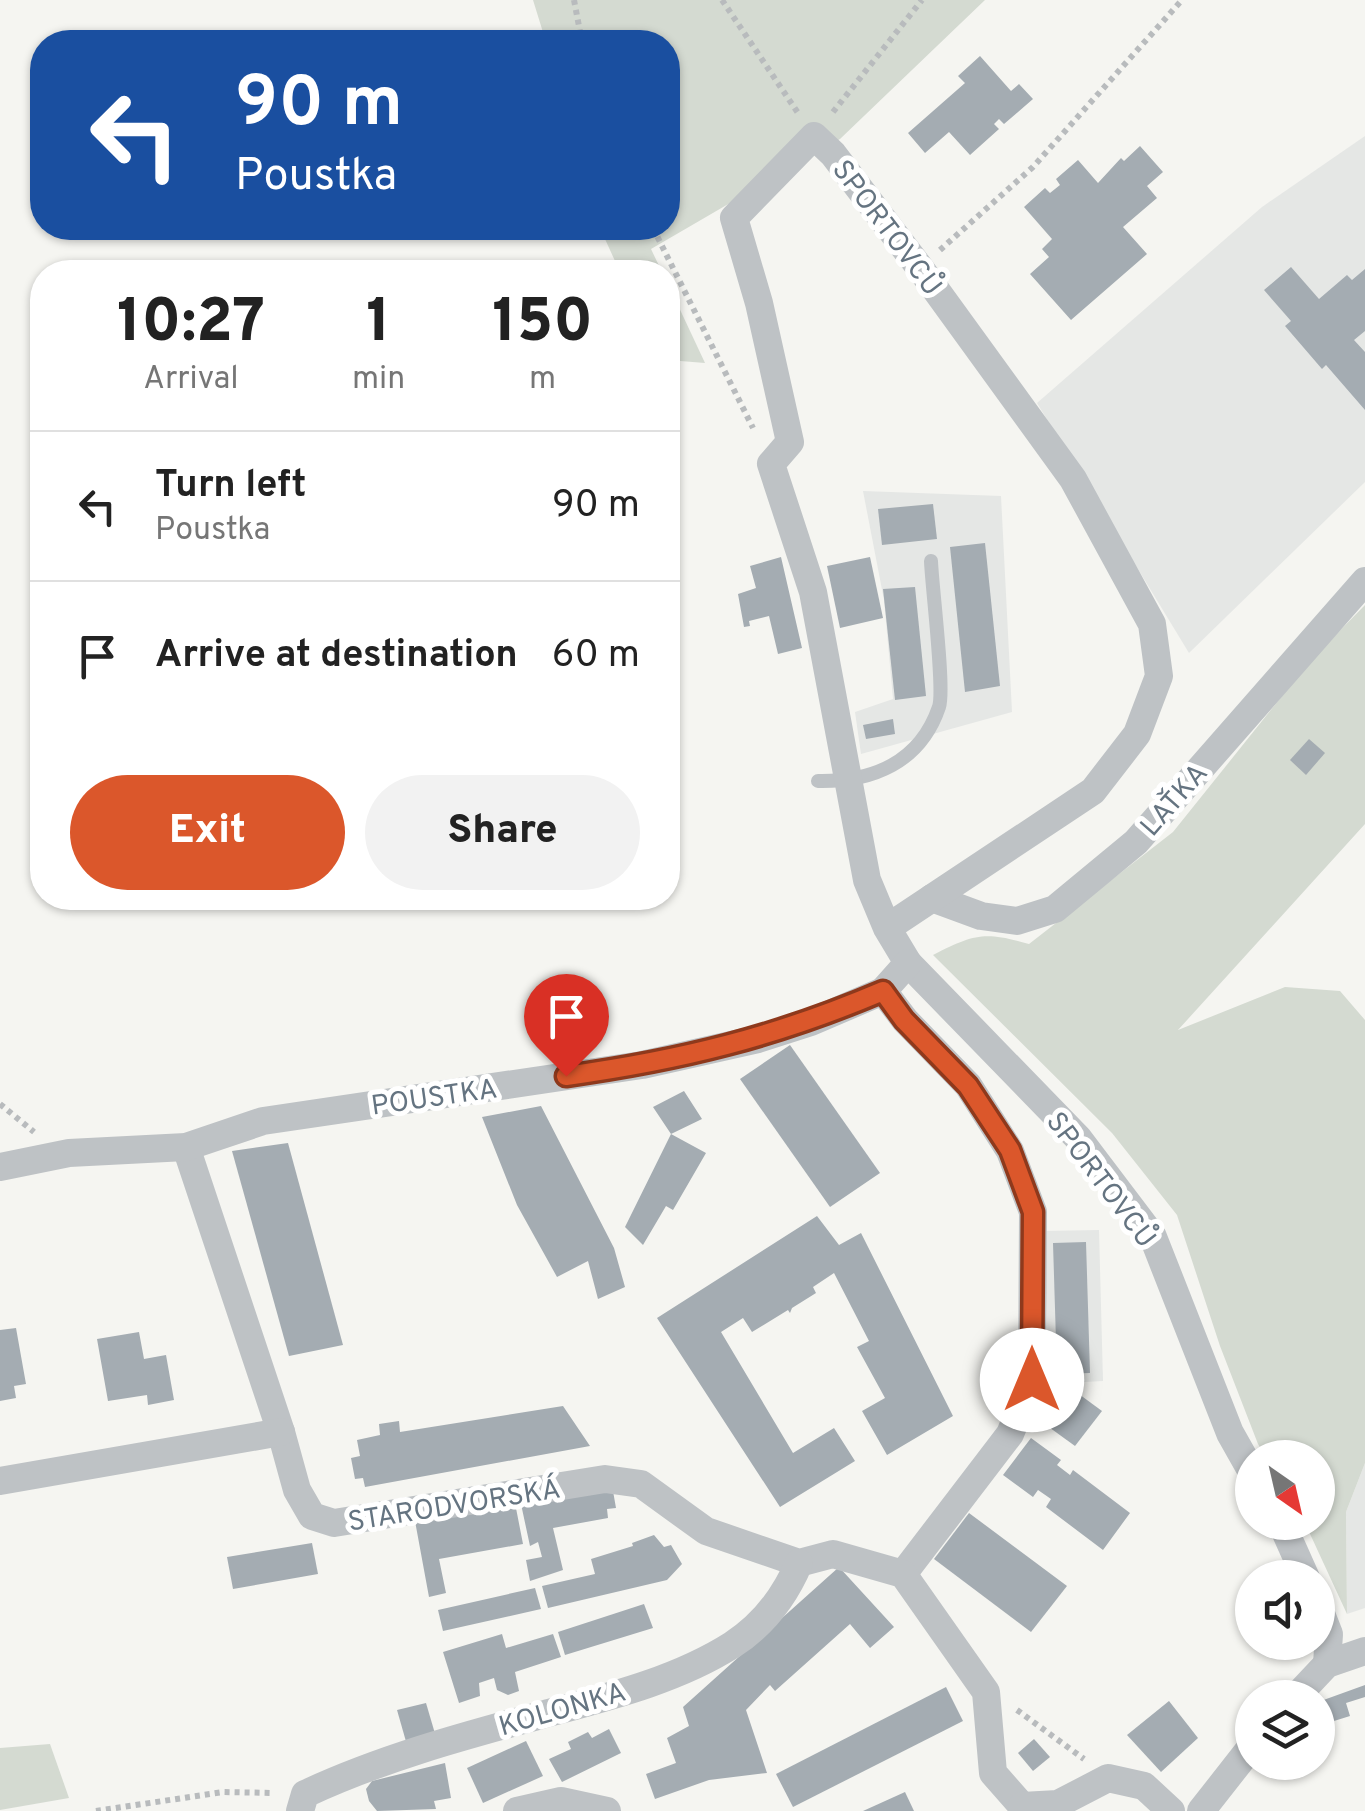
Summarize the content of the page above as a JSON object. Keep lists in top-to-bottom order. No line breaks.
{"streets":{"street":["SPORTOVCŮ","LAŤKA","POUSTKA","STARODVORSKÁ","KOLONKA"]},"crossings":[["SPORTOVCŮ","LAŤKA"],["SPORTOVCŮ","POUSTKA"],["POUSTKA","STARODVORSKÁ"],["STARODVORSKÁ","KOLONKA"]],"north":"bottom right","page":{"turn":["90 m","Poustka"],"eta":["10:27","Arrival","1","min","150","m"],"list":[{"name":"Turn left","note":"Poustka","value":"90 m"},{"name":"Arrive at destination","value":"60 m"}],"buttons":["Exit","Share"]}}
